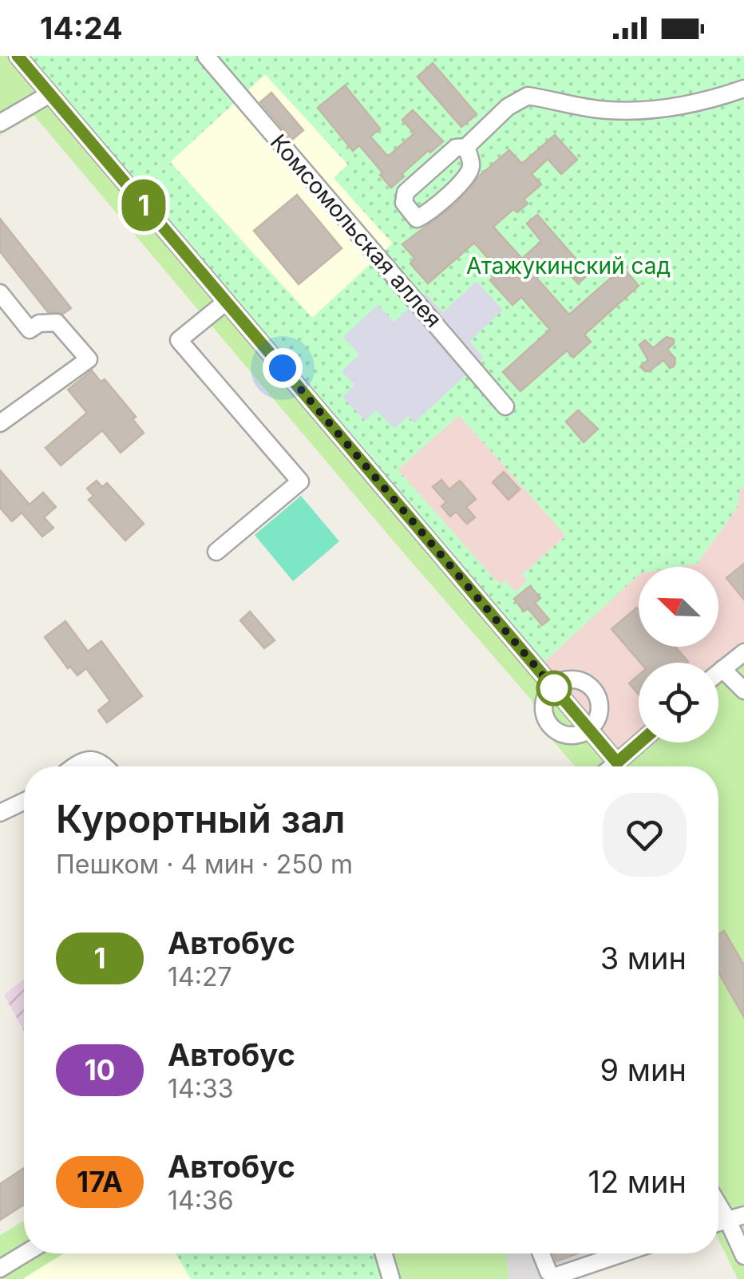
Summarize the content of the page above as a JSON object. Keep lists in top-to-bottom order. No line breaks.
{"streets":{"street":["Комсомольская аллея"]},"parks":["Атажукинский сад"],"lines":["bus line 1"],"north":"top left","page":{"status":"14:24","on_map":"1","heading":["Курортный зал","Пешком · 4 мин · 250 m"],"list":[{"mark":"1","name":"Автобус","note":"14:27","value":"3 мин"},{"mark":"10","name":"Автобус","note":"14:33","value":"9 мин"},{"mark":"17А","name":"Автобус","note":"14:36","value":"12 мин"}]}}
